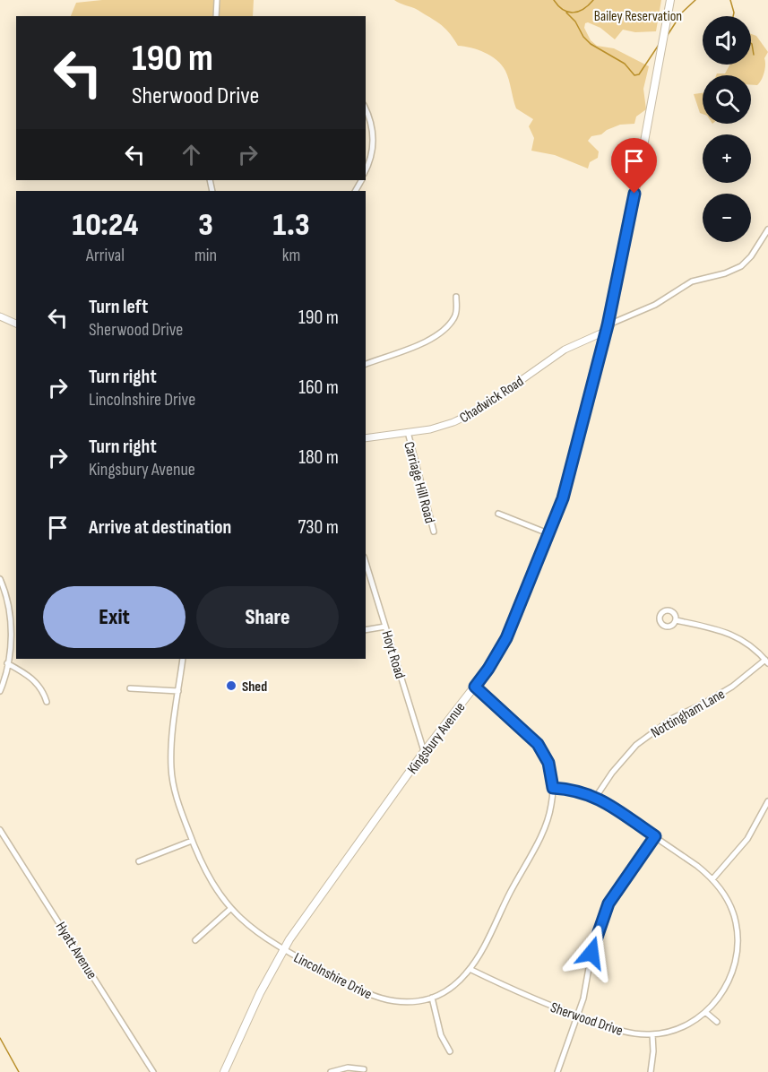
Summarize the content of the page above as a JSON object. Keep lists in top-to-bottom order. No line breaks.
{"streets":{"main road":["Kingsbury Avenue"],"street":["Chadwick Road","Carriage Hill Road","Hoyt Road","Nottingham Lane","Hyatt Avenue","Lincolnshire Drive","Sherwood Drive"]},"crossings":[["Chadwick Road","Carriage Hill Road"],["Chadwick Road","Kingsbury Avenue"],["Hoyt Road","Kingsbury Avenue"],["Nottingham Lane","Sherwood Drive"],["Kingsbury Avenue","Lincolnshire Drive"],["Lincolnshire Drive","Sherwood Drive"]],"parks":["Bailey Reservation"],"places":["Shed"],"page":{"map_buttons":["+","−"],"turn":["190 m","Sherwood Drive"],"eta":["10:24","Arrival","3","min","1.3","km"],"list":[{"name":"Turn left","note":"Sherwood Drive","value":"190 m"},{"name":"Turn right","note":"Lincolnshire Drive","value":"160 m"},{"name":"Turn right","note":"Kingsbury Avenue","value":"180 m"},{"name":"Arrive at destination","value":"730 m"}],"buttons":["Exit","Share"]}}
